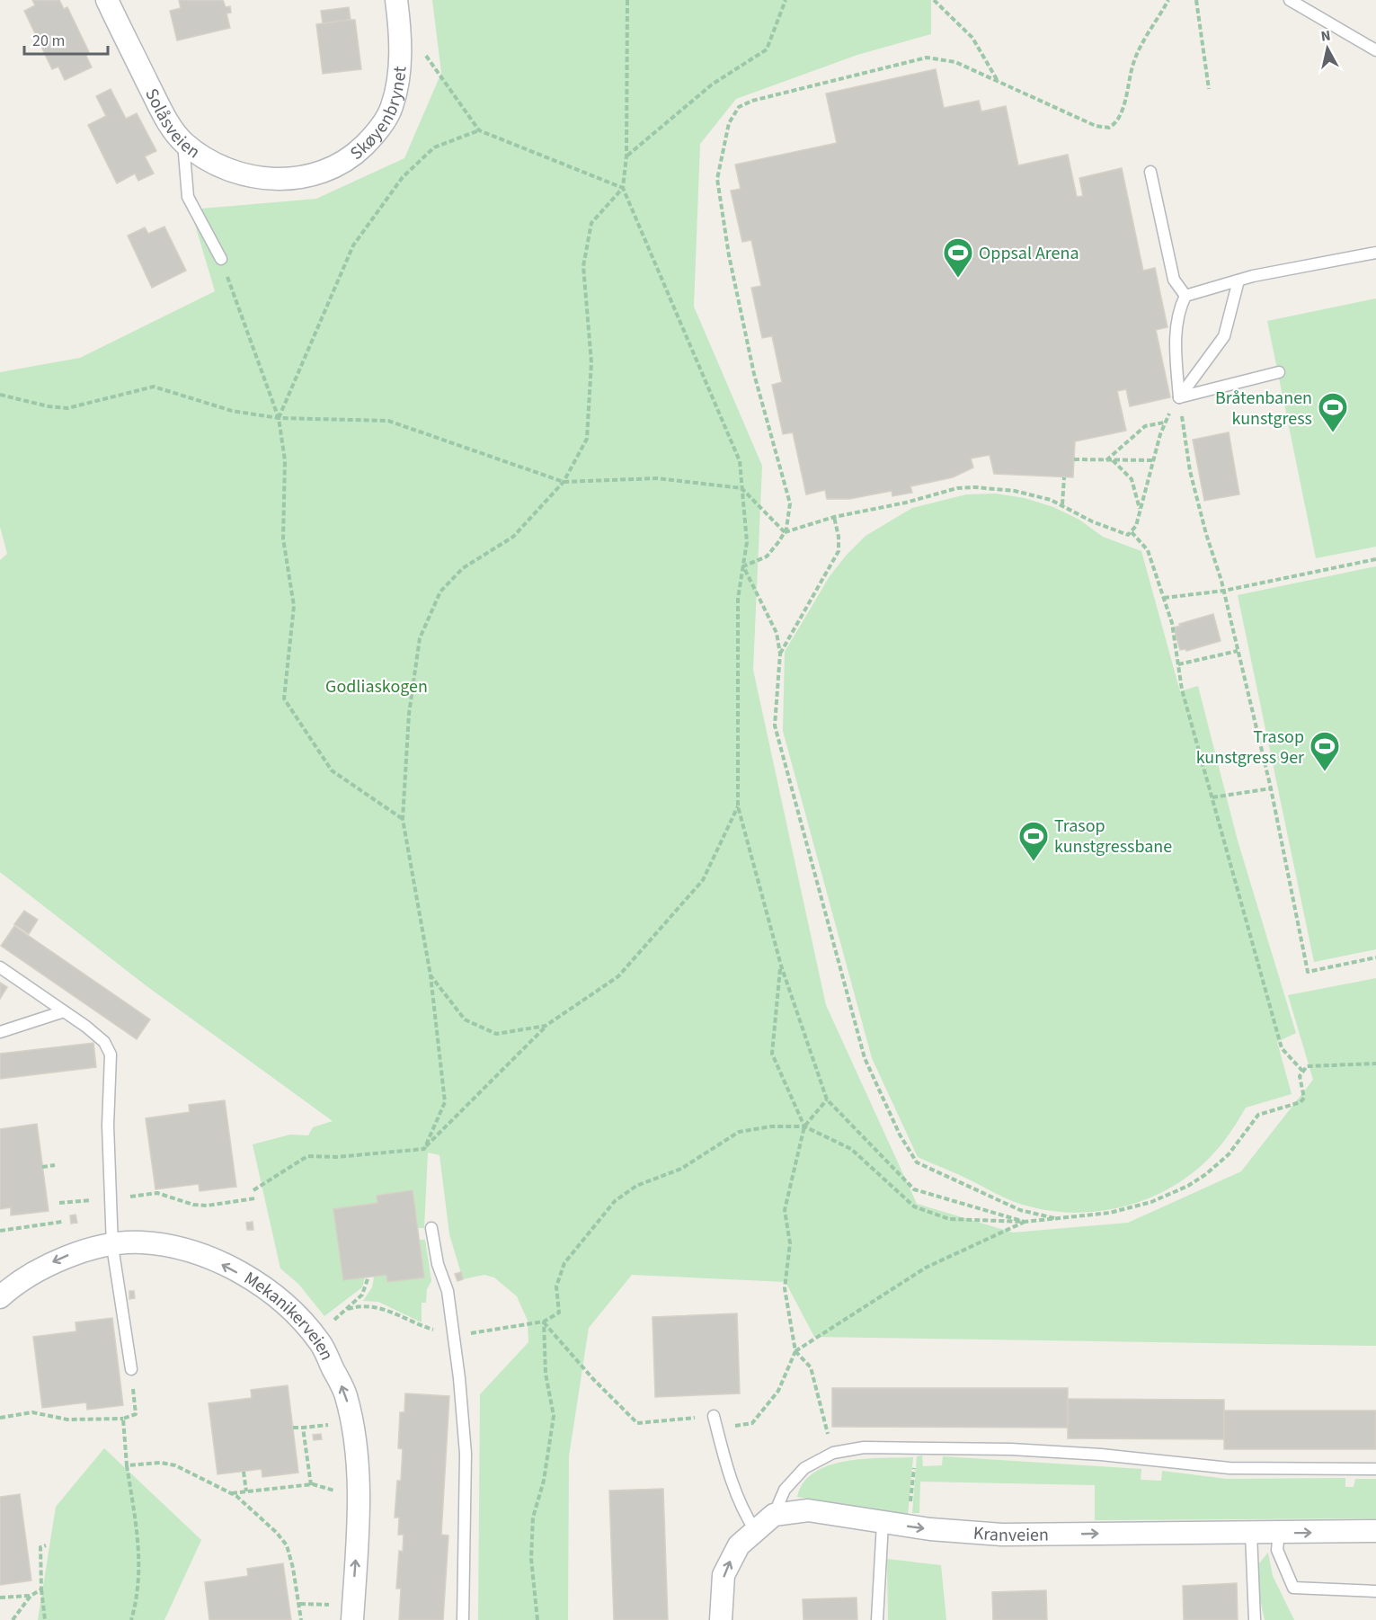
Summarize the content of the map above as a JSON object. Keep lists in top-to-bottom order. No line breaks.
{"streets":{"street":["Skøyenbrynet","Solåsveien","Mekanikerveien","Kranveien"]},"crossings":[["Skøyenbrynet","Solåsveien"]],"one_way":["Kranveien"],"parks":["Godliaskogen"],"places":{"sports":["Oppsal Arena","Bråtenbanen kunstgress","Trasop kunstgress 9er","Trasop kunstgressbane"]},"scale_bar":"20 m","north":"top"}
